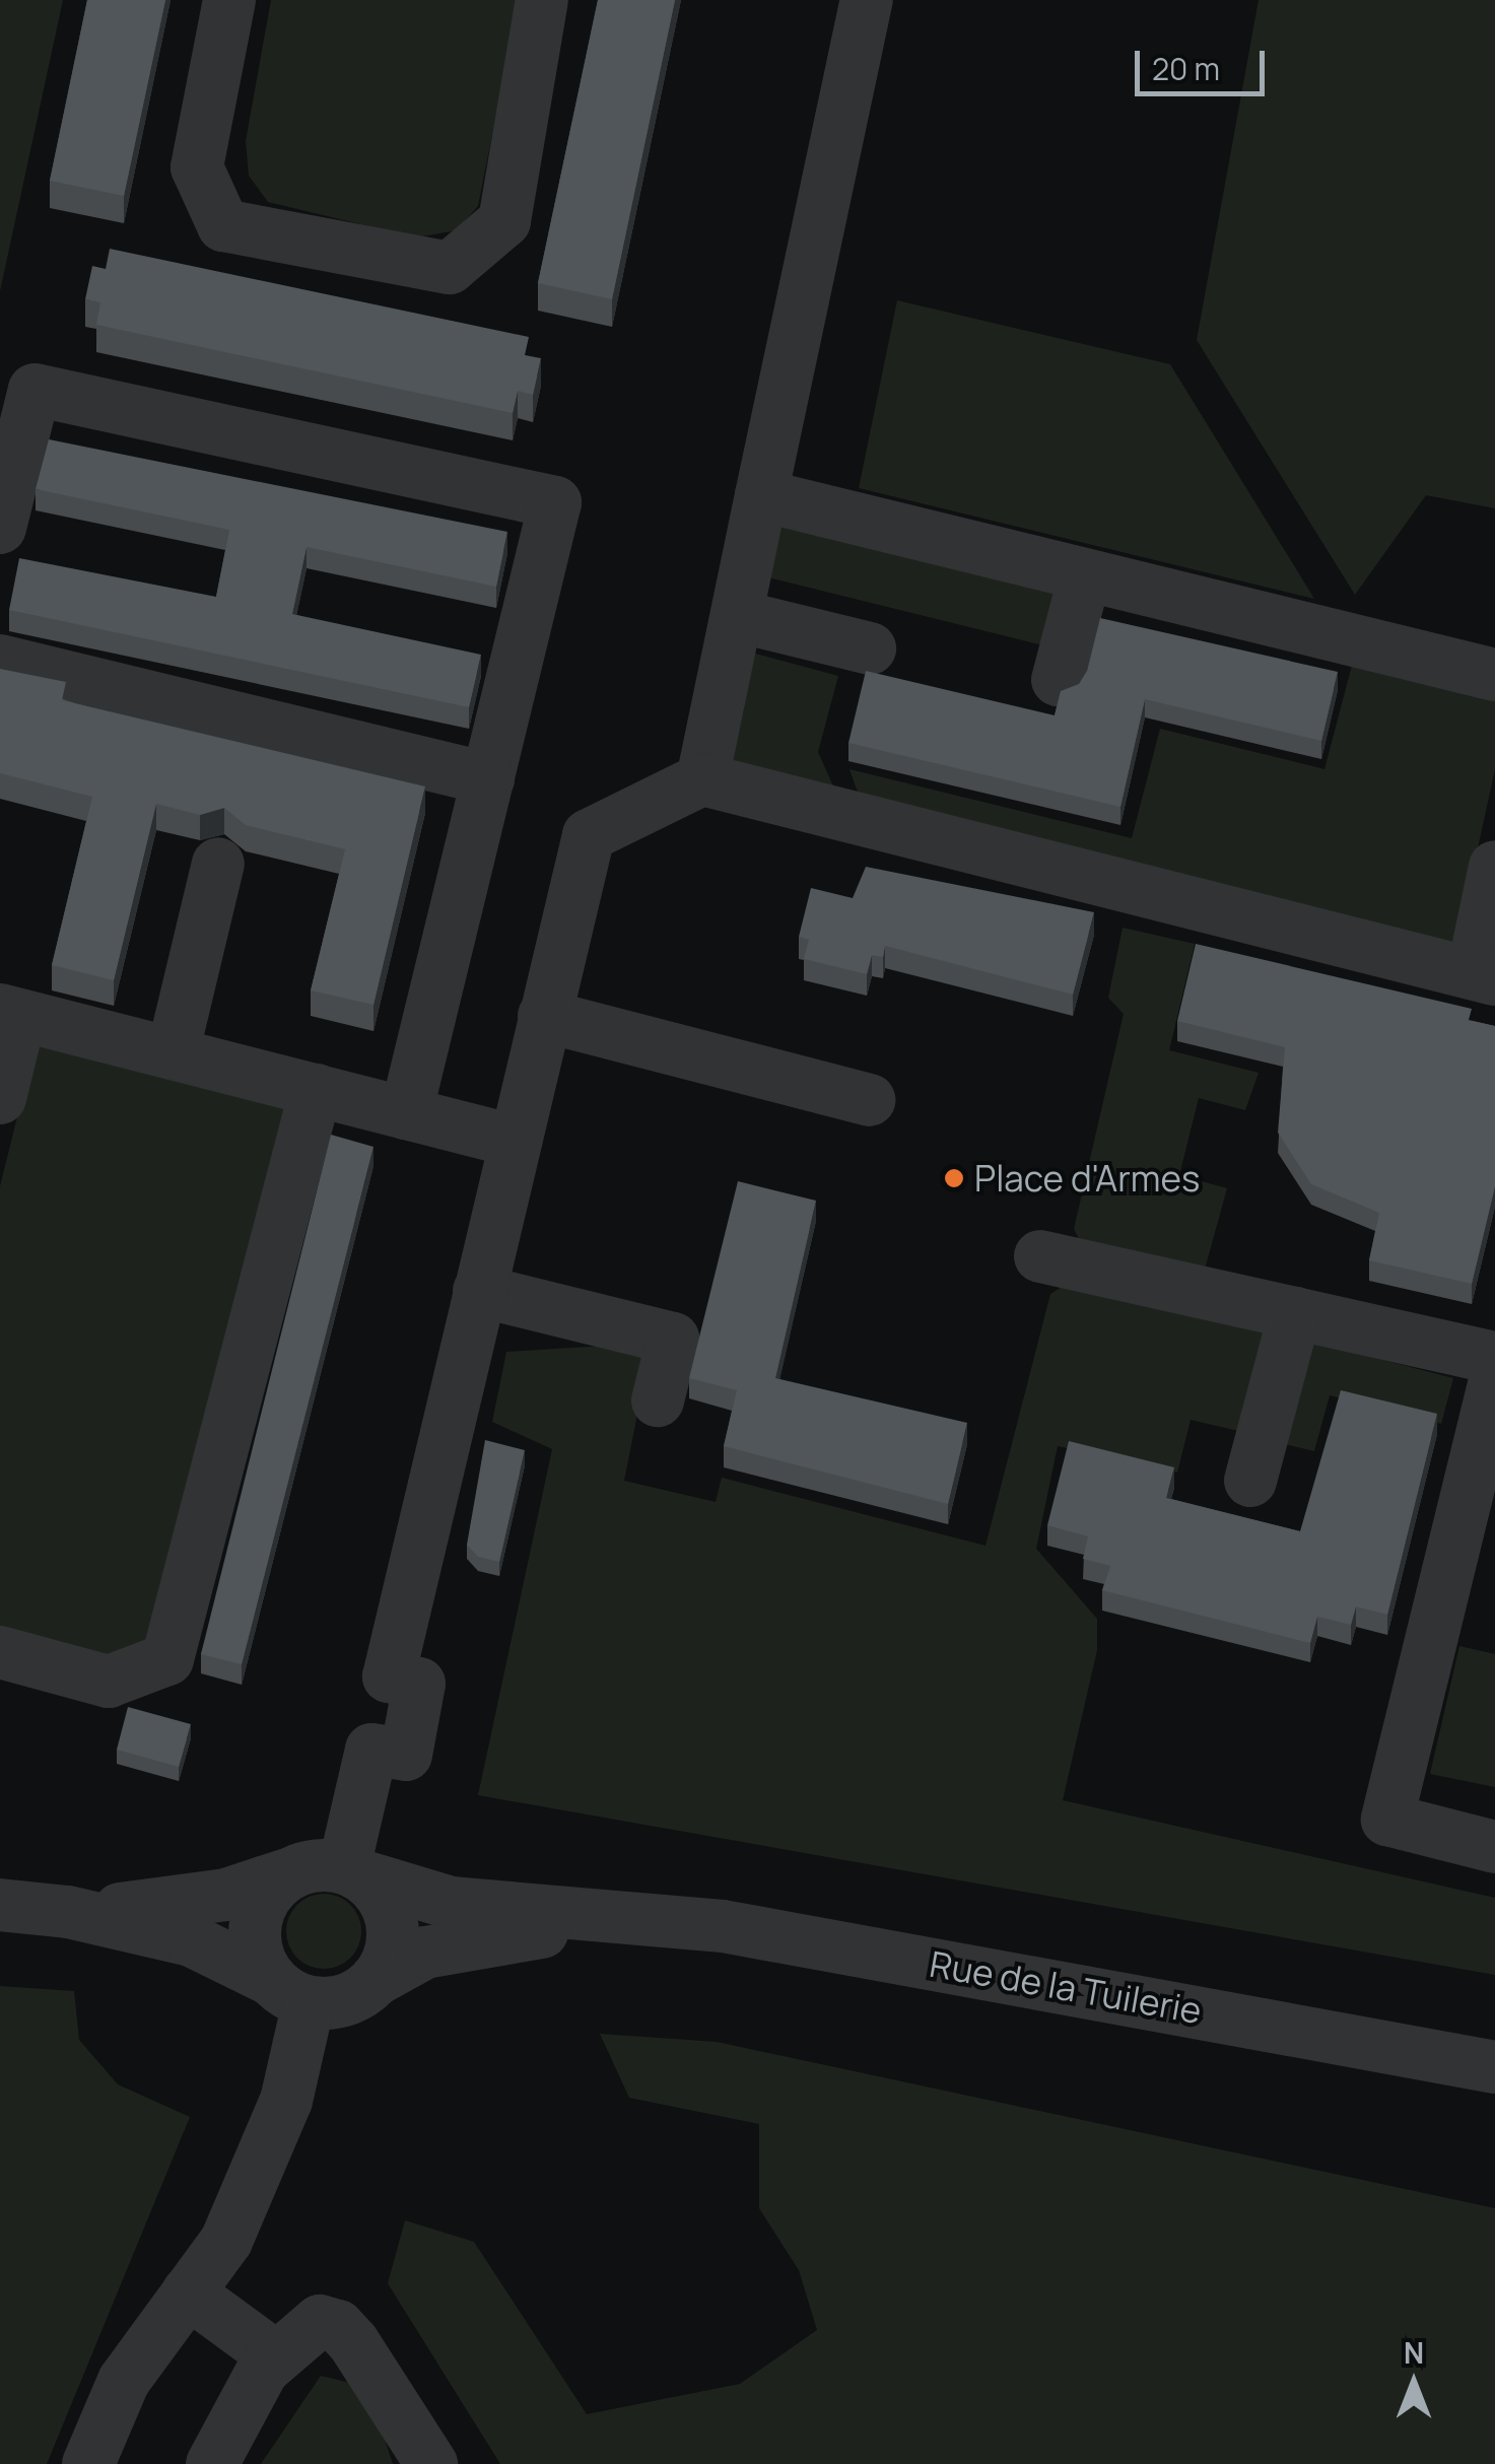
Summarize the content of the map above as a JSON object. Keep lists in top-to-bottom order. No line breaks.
{"streets":{"street":["Rue de la Tuilerie"]},"places":["Place d'Armes"],"scale_bar":"20 m","north":"top"}
